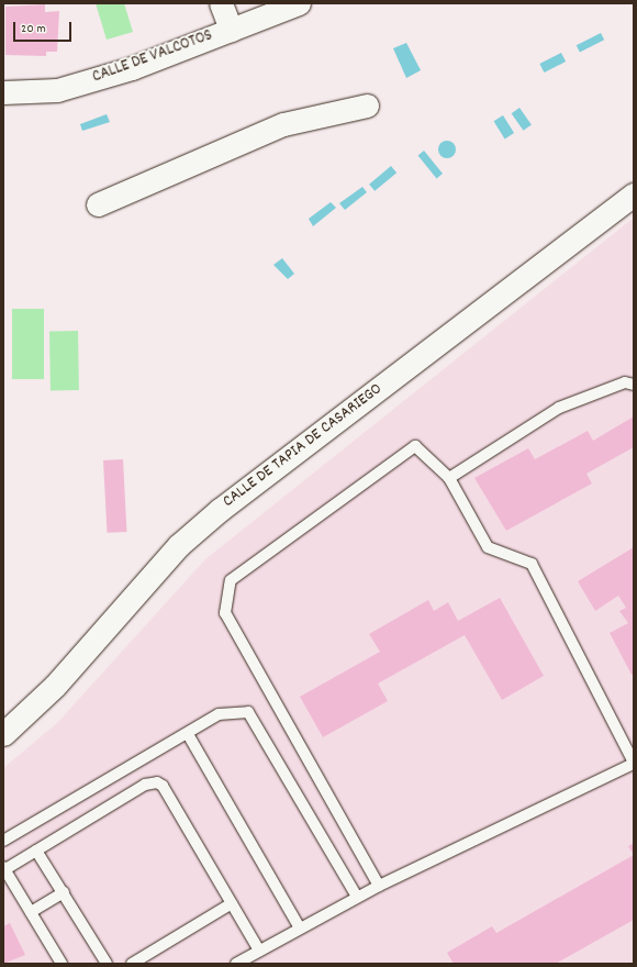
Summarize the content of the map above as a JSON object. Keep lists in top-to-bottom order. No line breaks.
{"streets":{"street":["CALLE DE VALCOTOS","CALLE DE TAPIA DE CASARIEGO"]},"scale_bar":"20 m"}
